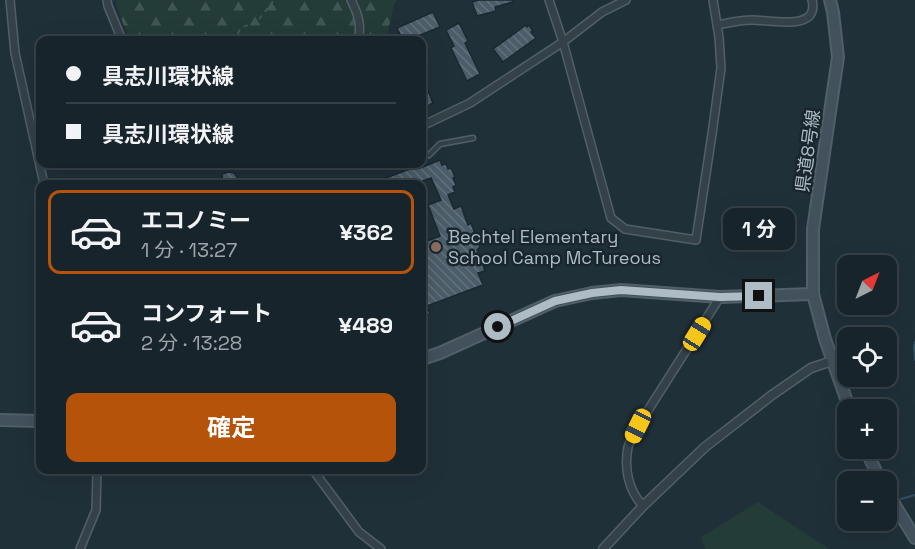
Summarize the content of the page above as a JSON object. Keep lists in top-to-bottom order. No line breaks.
{"streets":{"main road":["県道8号線"]},"places":["Bechtel Elementary School Camp McTureous"],"north":"top right","page":{"banner":["具志川環状線","具志川環状線"],"list":[{"name":"エコノミー","note":"1 分 · 13:27","value":"¥362"},{"name":"コンフォート","note":"2 分 · 13:28","value":"¥489"}],"bubble":"1 分","map_buttons":["+","−"],"buttons":"確定"}}
